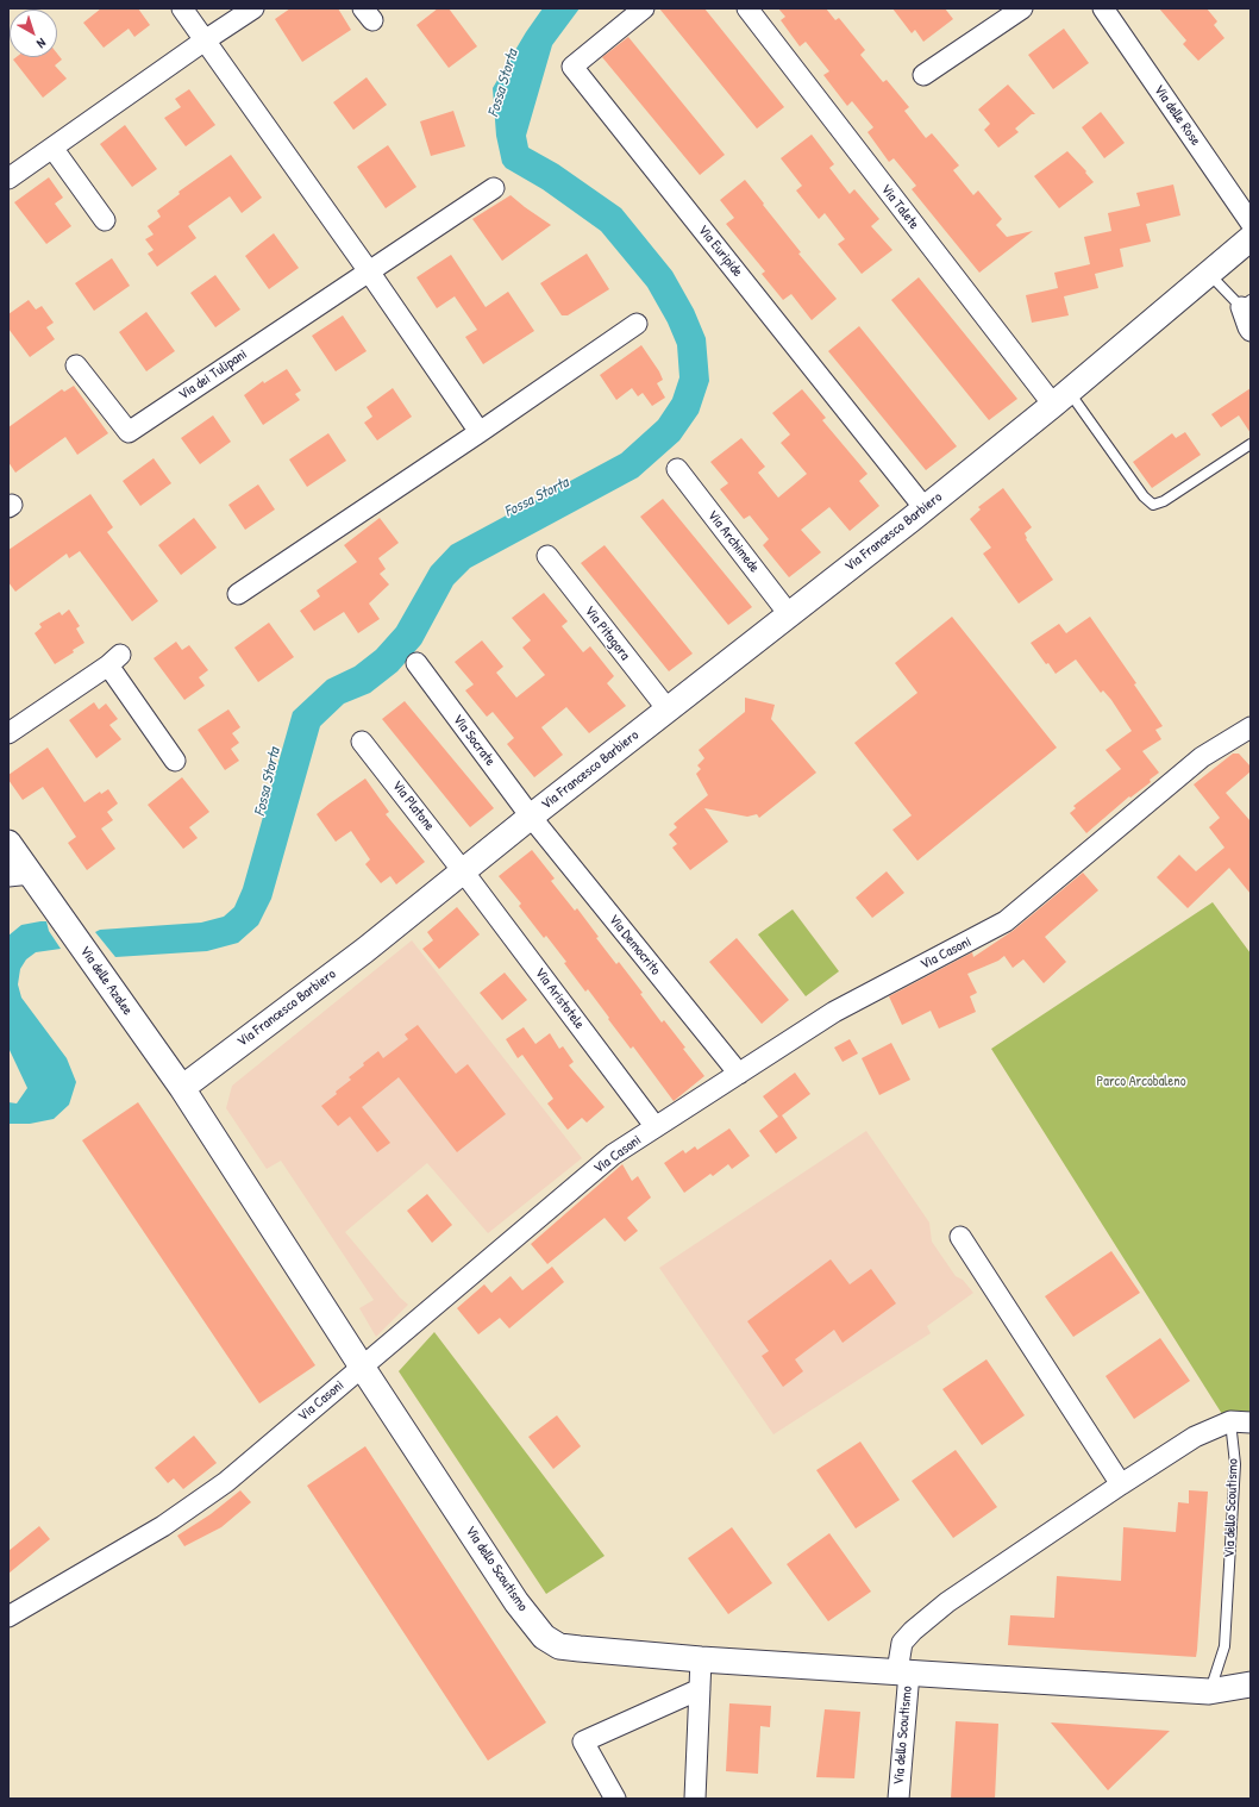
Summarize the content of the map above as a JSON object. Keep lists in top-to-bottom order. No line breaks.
{"streets":{"street":["Via delle Rose","Via Talete","Via Euripide","Via dei Tulipani","Via Francesco Barbiero","Via Archimede","Via Pitagora","Via Socrate","Via Platone","Via Democrito","Via Casoni","Via delle Azalee","Via Aristotele","Via dello Scoutismo"]},"crossings":[["Via Talete","Via Francesco Barbiero"],["Via Euripide","Via Francesco Barbiero"],["Via Francesco Barbiero","Via Archimede"],["Via Francesco Barbiero","Via Pitagora"],["Via Francesco Barbiero","Via Socrate"],["Via Francesco Barbiero","Via Platone"],["Via Francesco Barbiero","Via Democrito"],["Via Francesco Barbiero","Via delle Azalee"],["Via Francesco Barbiero","Via Aristotele"],["Via Socrate","Via Democrito"],["Via Platone","Via Aristotele"],["Via Democrito","Via Casoni"],["Via Casoni","Via Aristotele"],["Via Casoni","Via dello Scoutismo"]],"water":["Fossa Storta"],"parks":["Parco Arcobaleno"],"north":"bottom right"}
